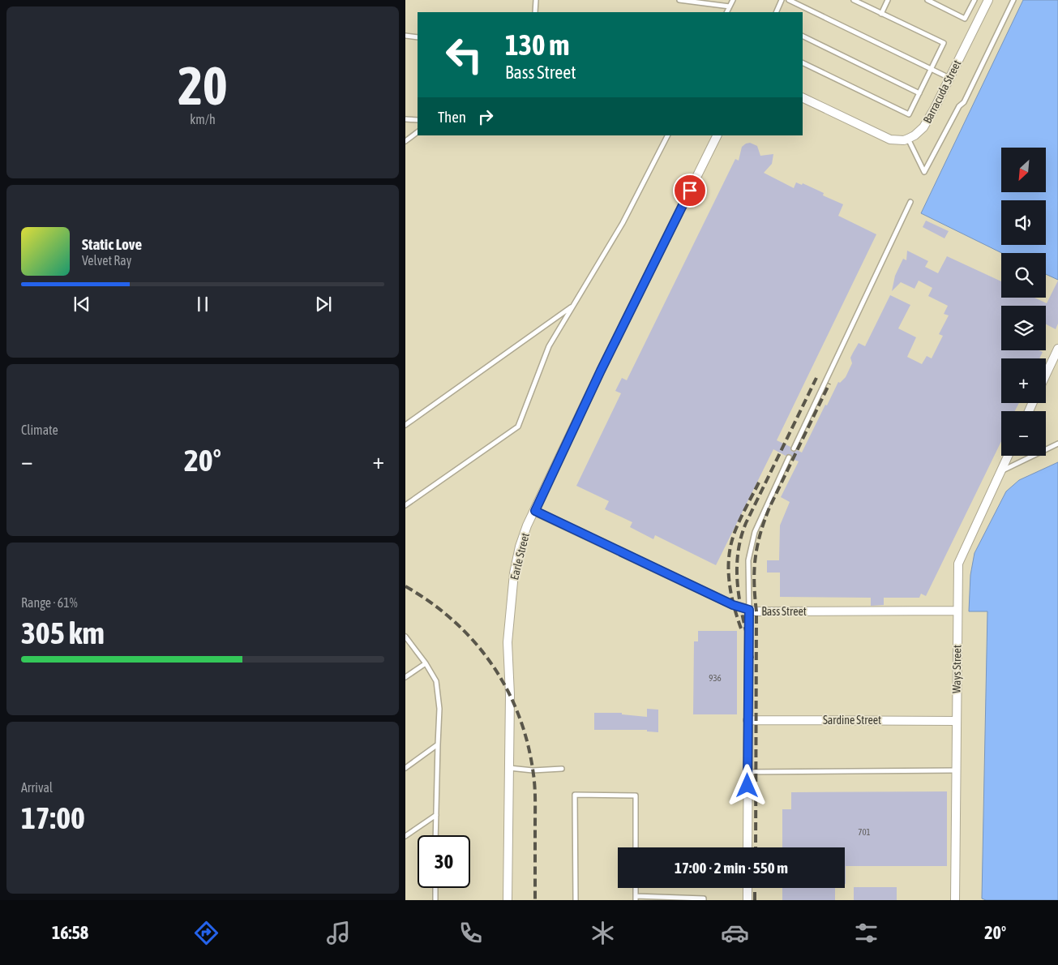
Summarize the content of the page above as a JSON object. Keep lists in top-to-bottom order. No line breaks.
{"streets":{"street":["Barracuda Street","Earle Street","Bass Street","Ways Street","Sardine Street"]},"crossings":[["Earle Street","Bass Street"],["Bass Street","Ways Street"],["Ways Street","Sardine Street"]],"house_numbers":["936","701"],"north":"bottom left","page":{"tile":[["20","km/h"],"Climate",["Range · 61%","305 km"],["Arrival","17:00"]],"turn":["130 m","Bass Street"],"then":"Then","map_buttons":["+","−"],"song":["Static Love","Velvet Ray"],"heat":["−","20°","+"],"limit":"30","trip":"17:00 · 2 min · 550 m","tabs":["16:58","20°"]}}
